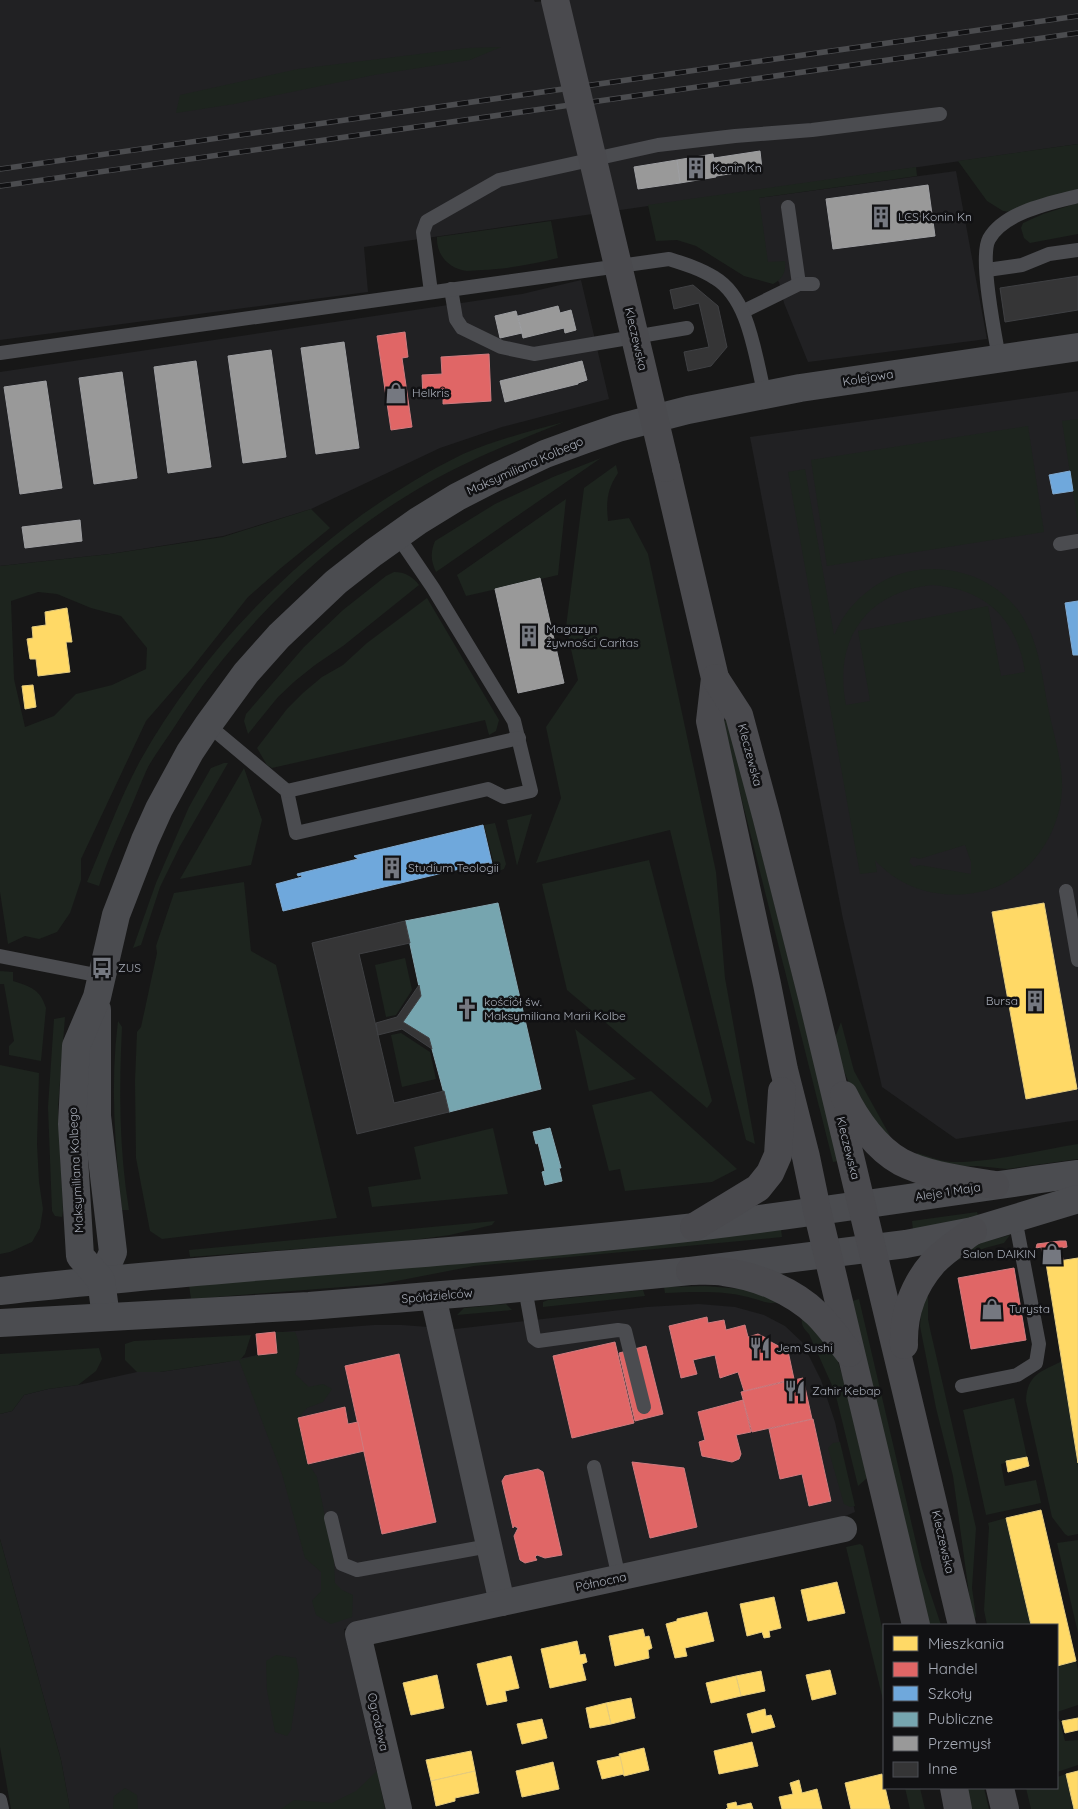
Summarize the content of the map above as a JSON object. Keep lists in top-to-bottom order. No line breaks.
{"streets":{"main road":["Kleczewska"],"street":["Kolejowa","Maksymiliana Kolbego","Aleje 1 Maja","Spółdzielców","Północna","Ogrodowa"]},"crossings":[["Kleczewska","Aleje 1 Maja"],["Kleczewska","Spółdzielców"],["Kolejowa","Maksymiliana Kolbego"],["Północna","Ogrodowa"]],"places":{"building":["Konin Kn","LCS Konin Kn","Magazyn żywności Caritas","Studium Teologii","Bursa"],"shop":["Helkris","Salon DAIKIN","Turysta"],"bus stop":["ZUS"],"church":["kościół św. Maksymiliana Marii Kolbe"],"restaurant":["Jem Sushi","Zahir Kebap"]},"legend":["Mieszkania","Handel","Szkoły","Publiczne","Przemysł","Inne"]}
